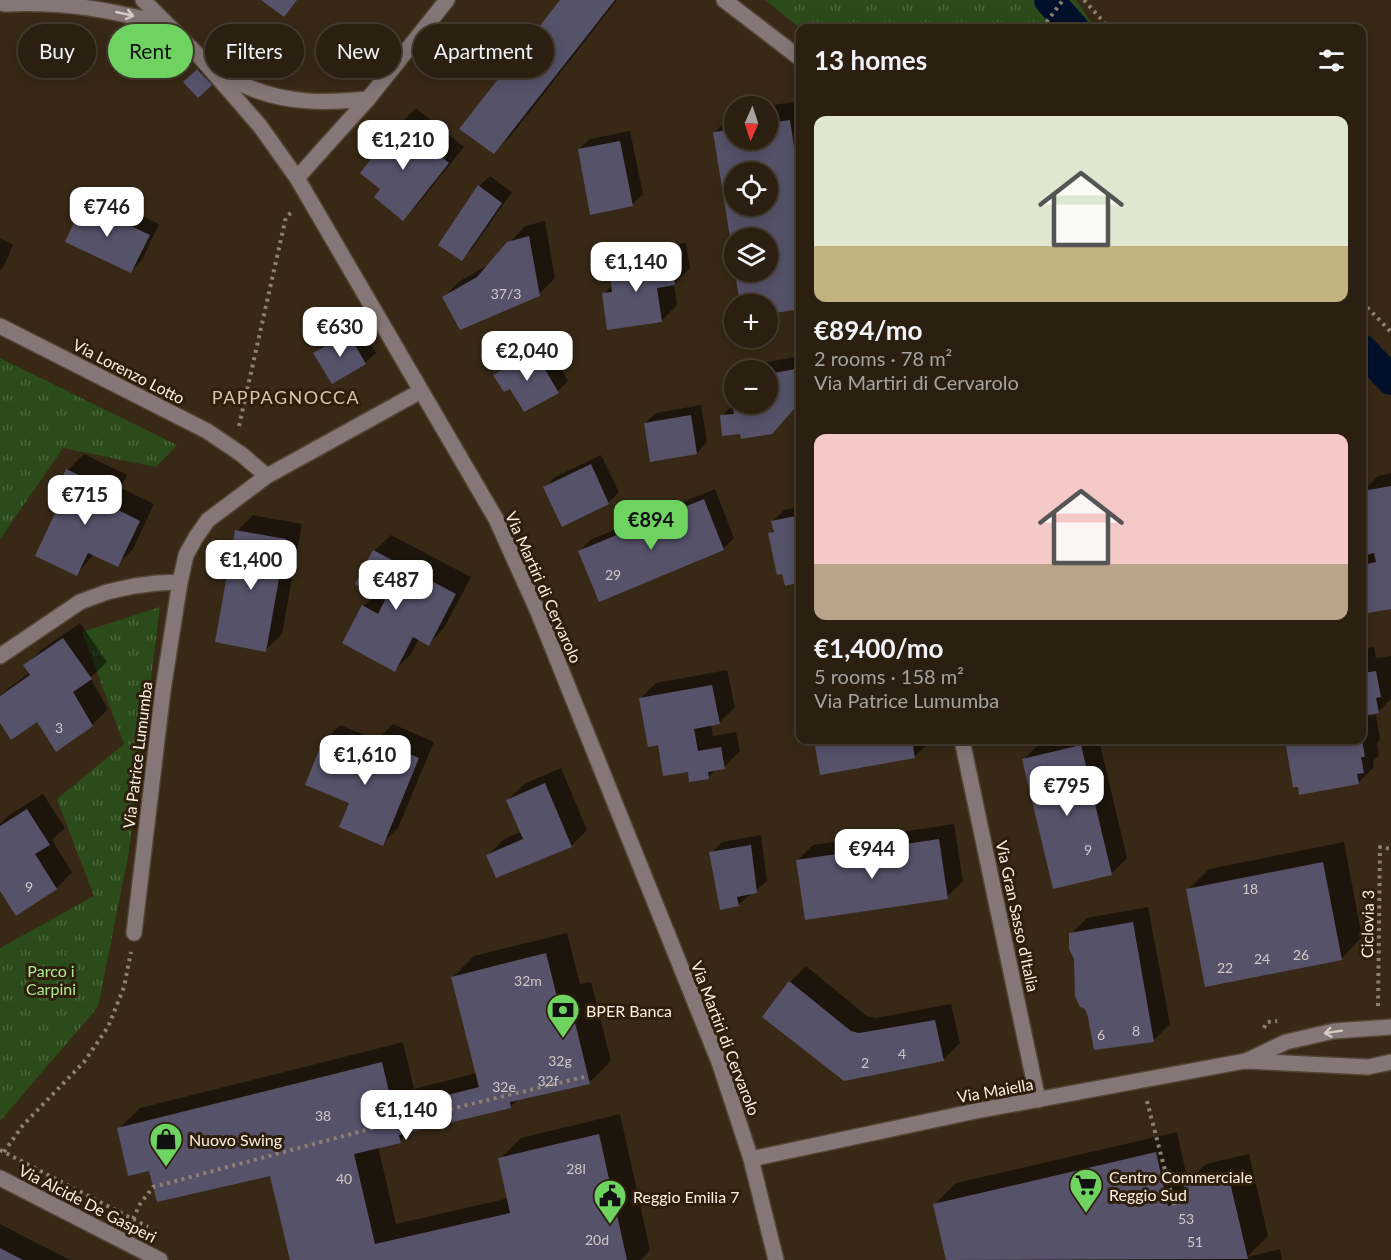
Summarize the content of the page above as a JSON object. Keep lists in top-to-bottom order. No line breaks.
{"streets":{"street":["Via Lorenzo Lotto","Via Martiri di Cervarolo","Via Patrice Lumumba","Via Gran Sasso d'Italia","Via Maiella","Via Alcide De Gasperi"],"path":["Ciclovia 3"]},"crossings":[["Via Lorenzo Lotto","Via Patrice Lumumba"],["Via Martiri di Cervarolo","Via Patrice Lumumba"],["Via Martiri di Cervarolo","Via Maiella"],["Via Gran Sasso d'Italia","Via Maiella"]],"districts":["PAPPAGNOCCA"],"parks":["Parco i Carpini"],"places":{"bank":["BPER Banca"],"shop":["Nuovo Swing"],"supermarket":["Centro Commerciale Reggio Sud"],"public building":["Reggio Emilia 7"]},"house_numbers":["37/3","29","3","9","9","18","26","24","22","32m","8","6","4","32g","2","32f","32e","38","28l","40","53","20d","51"],"north":"bottom","page":{"chip":["Buy","Rent","Filters","New","Apartment"],"heading":"13 homes","map_buttons":["+","−"],"list":[{"name":"€894/mo","note":"2 rooms · 78 m² · Via Martiri di Cervarolo"},{"name":"€1,400/mo","note":"5 rooms · 158 m² · Via Patrice Lumumba"}],"price":["€1,210","€746","€1,140","€630","€2,040","€715","€894","€1,400","€487","€1,610","€795","€944","€1,140"]}}
